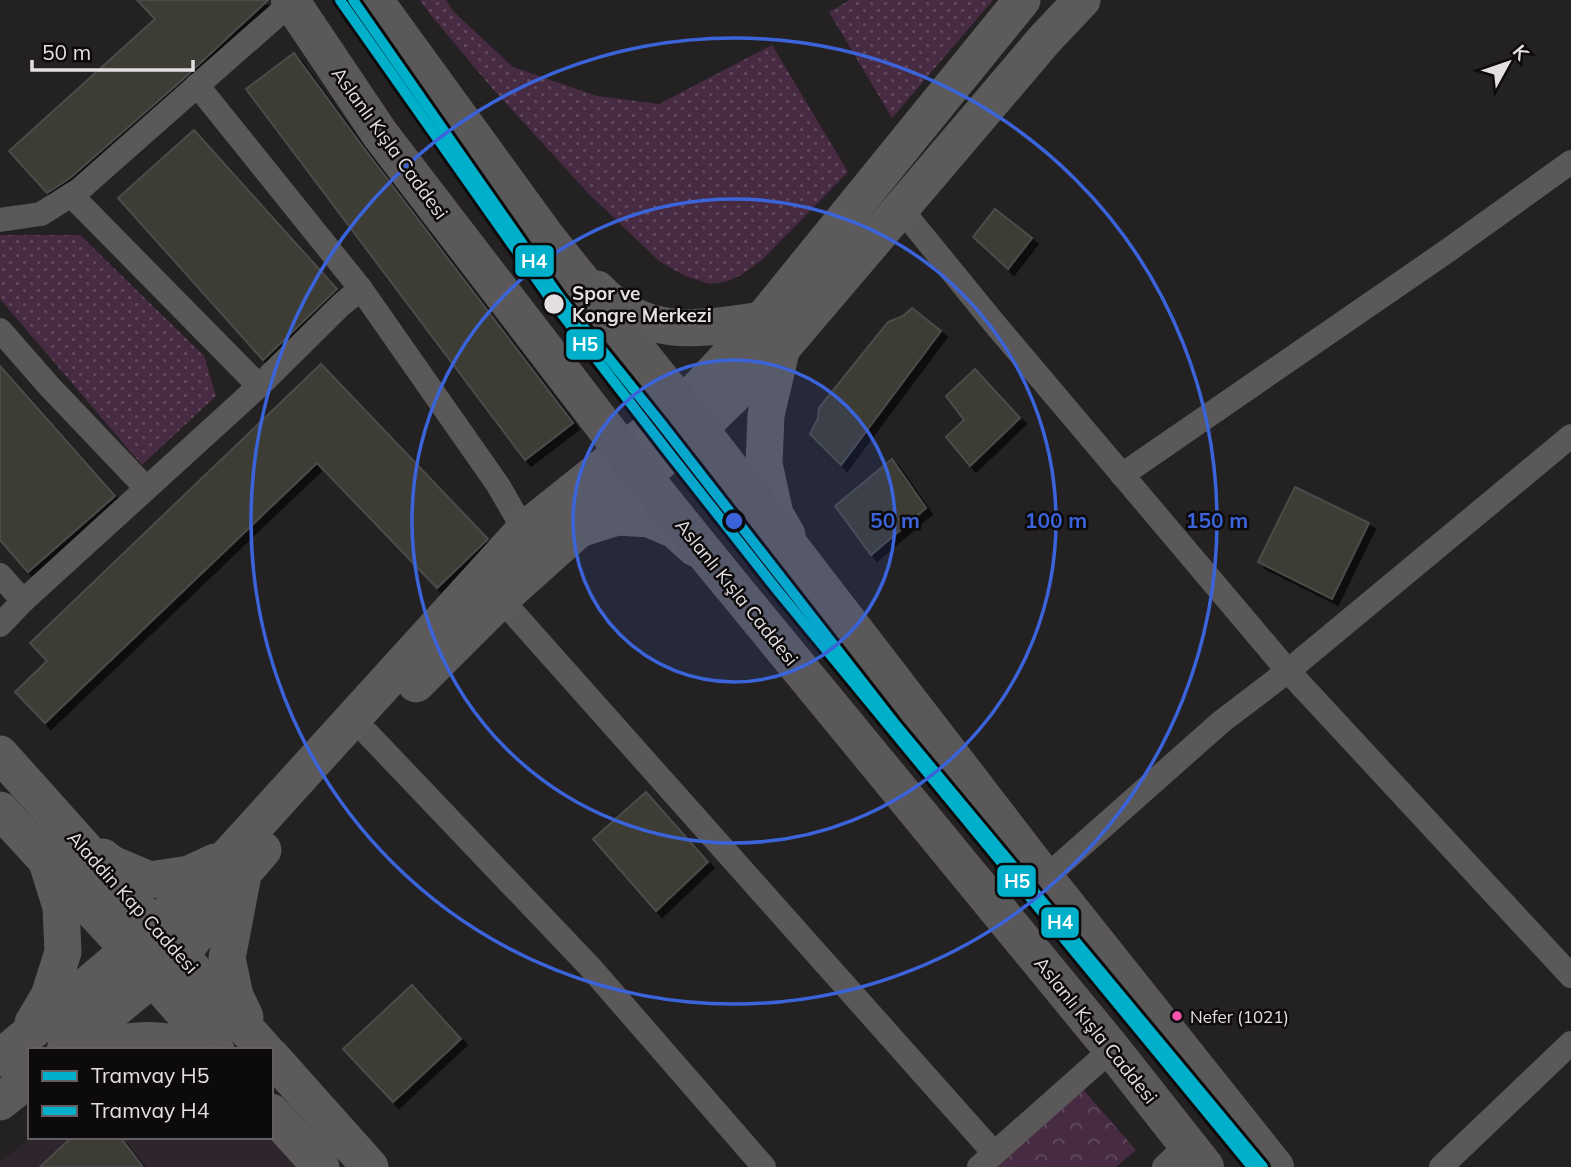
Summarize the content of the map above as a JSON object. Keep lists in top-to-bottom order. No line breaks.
{"streets":{"main road":["Aslanlı Kışla Caddesi"],"street":["Aladdin Kap Caddesi"]},"places":["Spor ve Kongre Merkezi","Nefer (1021)"],"lines":["tram line H5","tram line H4"],"legend":["Tramvay H5","Tramvay H4"],"scale_bar":"50 m","north":"top right","rings":["50 m","100 m","150 m"]}
